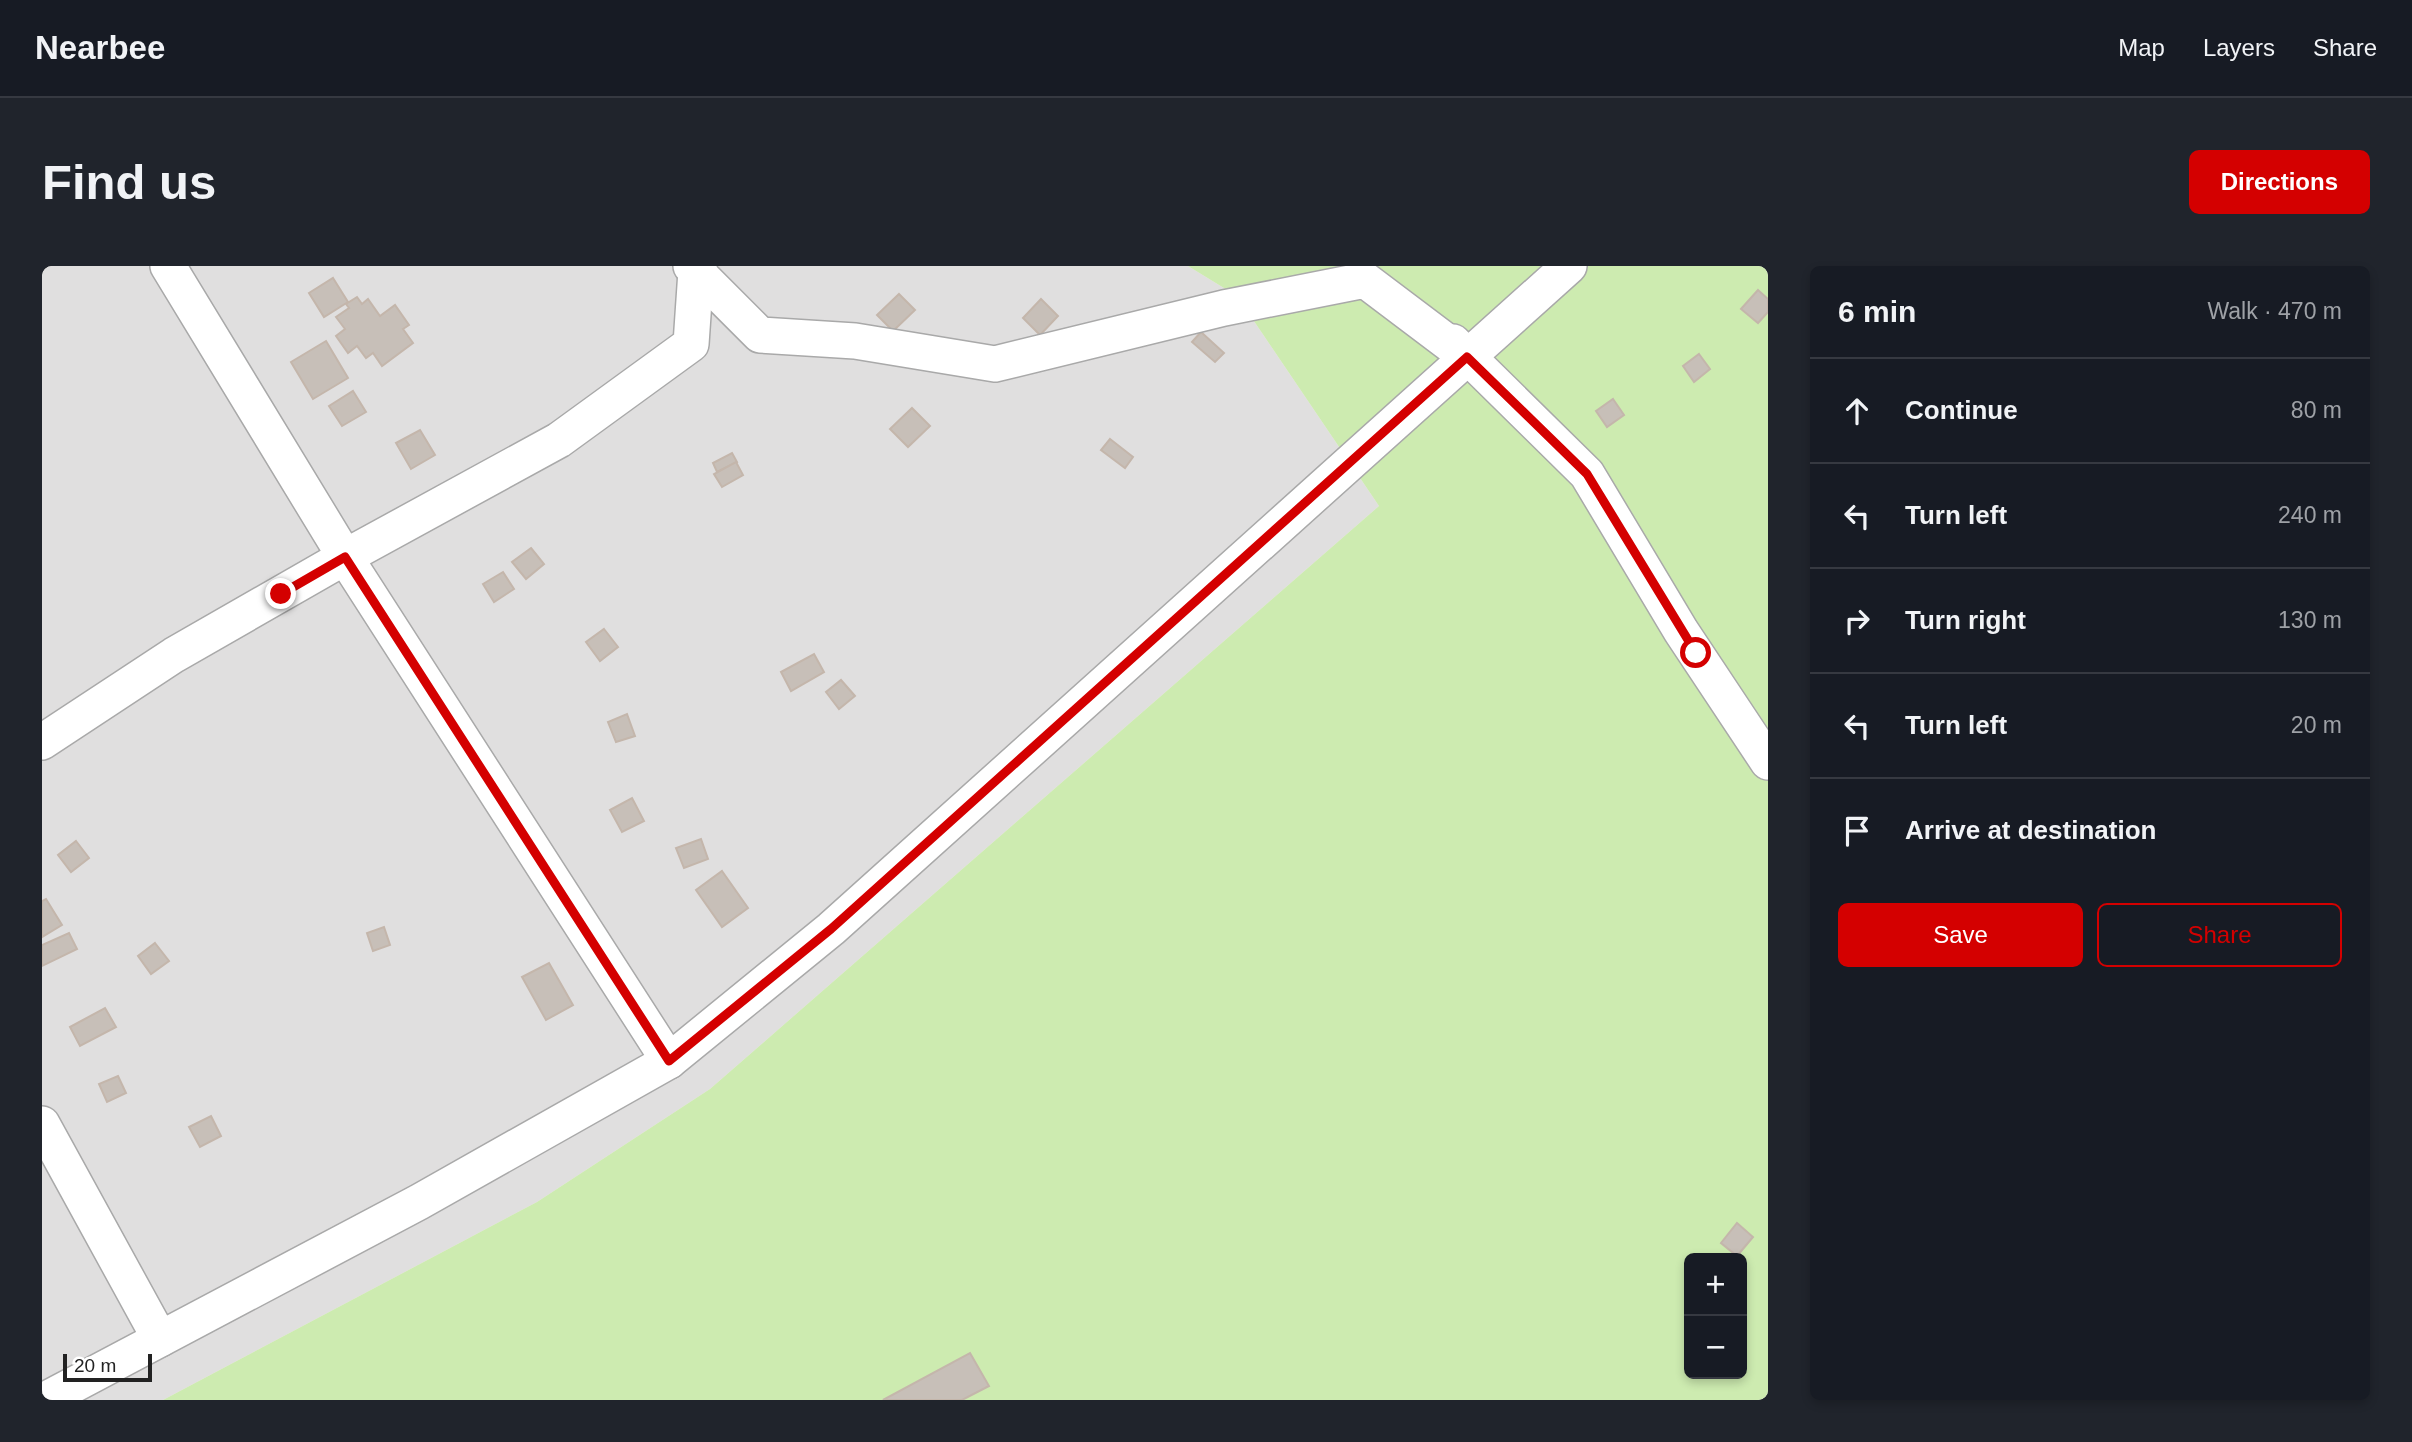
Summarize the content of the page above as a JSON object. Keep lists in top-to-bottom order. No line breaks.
{"scale_bar":"20 m","page":{"header":"Nearbee","nav":["Map","Layers","Share"],"buttons":["Directions",["Save","Share"]],"title":"Find us","heading":["6 min","Walk · 470 m"],"list":[["Continue","80 m"],["Turn left","240 m"],["Turn right","130 m"],["Turn left","20 m"],"Arrive at destination"],"map_buttons":["+","−"],"scale":"20 m"}}
